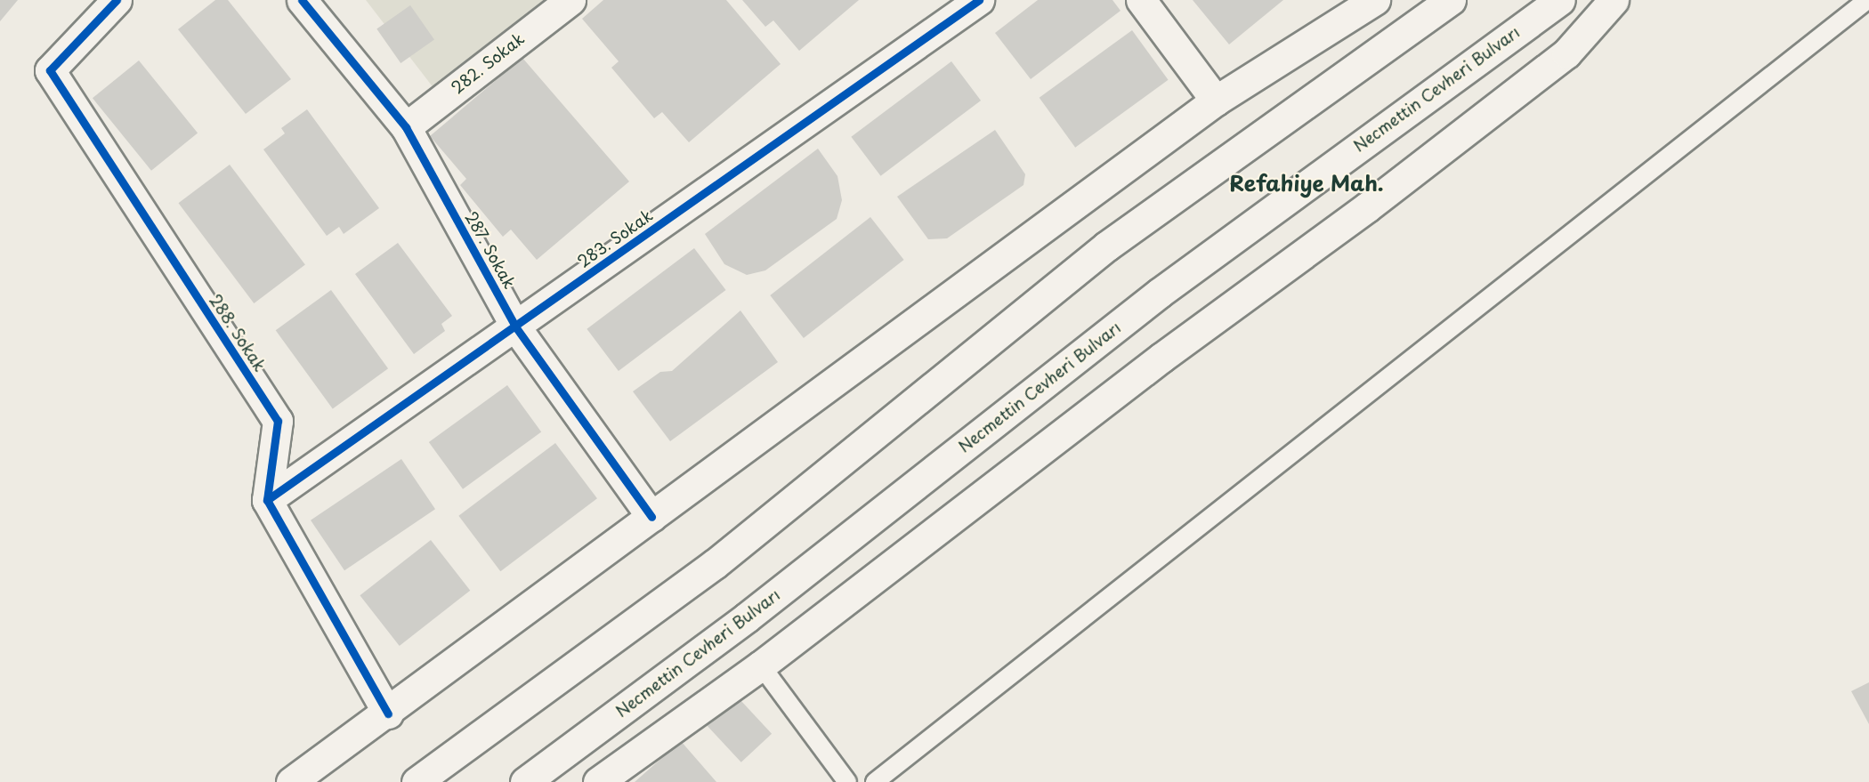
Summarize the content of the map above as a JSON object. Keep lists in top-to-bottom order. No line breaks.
{"streets":{"main road":["282. Sokak","Necmettin Cevheri Bulvarı","283. Sokak","287. Sokak","288. Sokak"]},"crossings":[["282. Sokak","287. Sokak"],["283. Sokak","287. Sokak"],["283. Sokak","288. Sokak"]],"districts":["Refahiye Mah."]}
